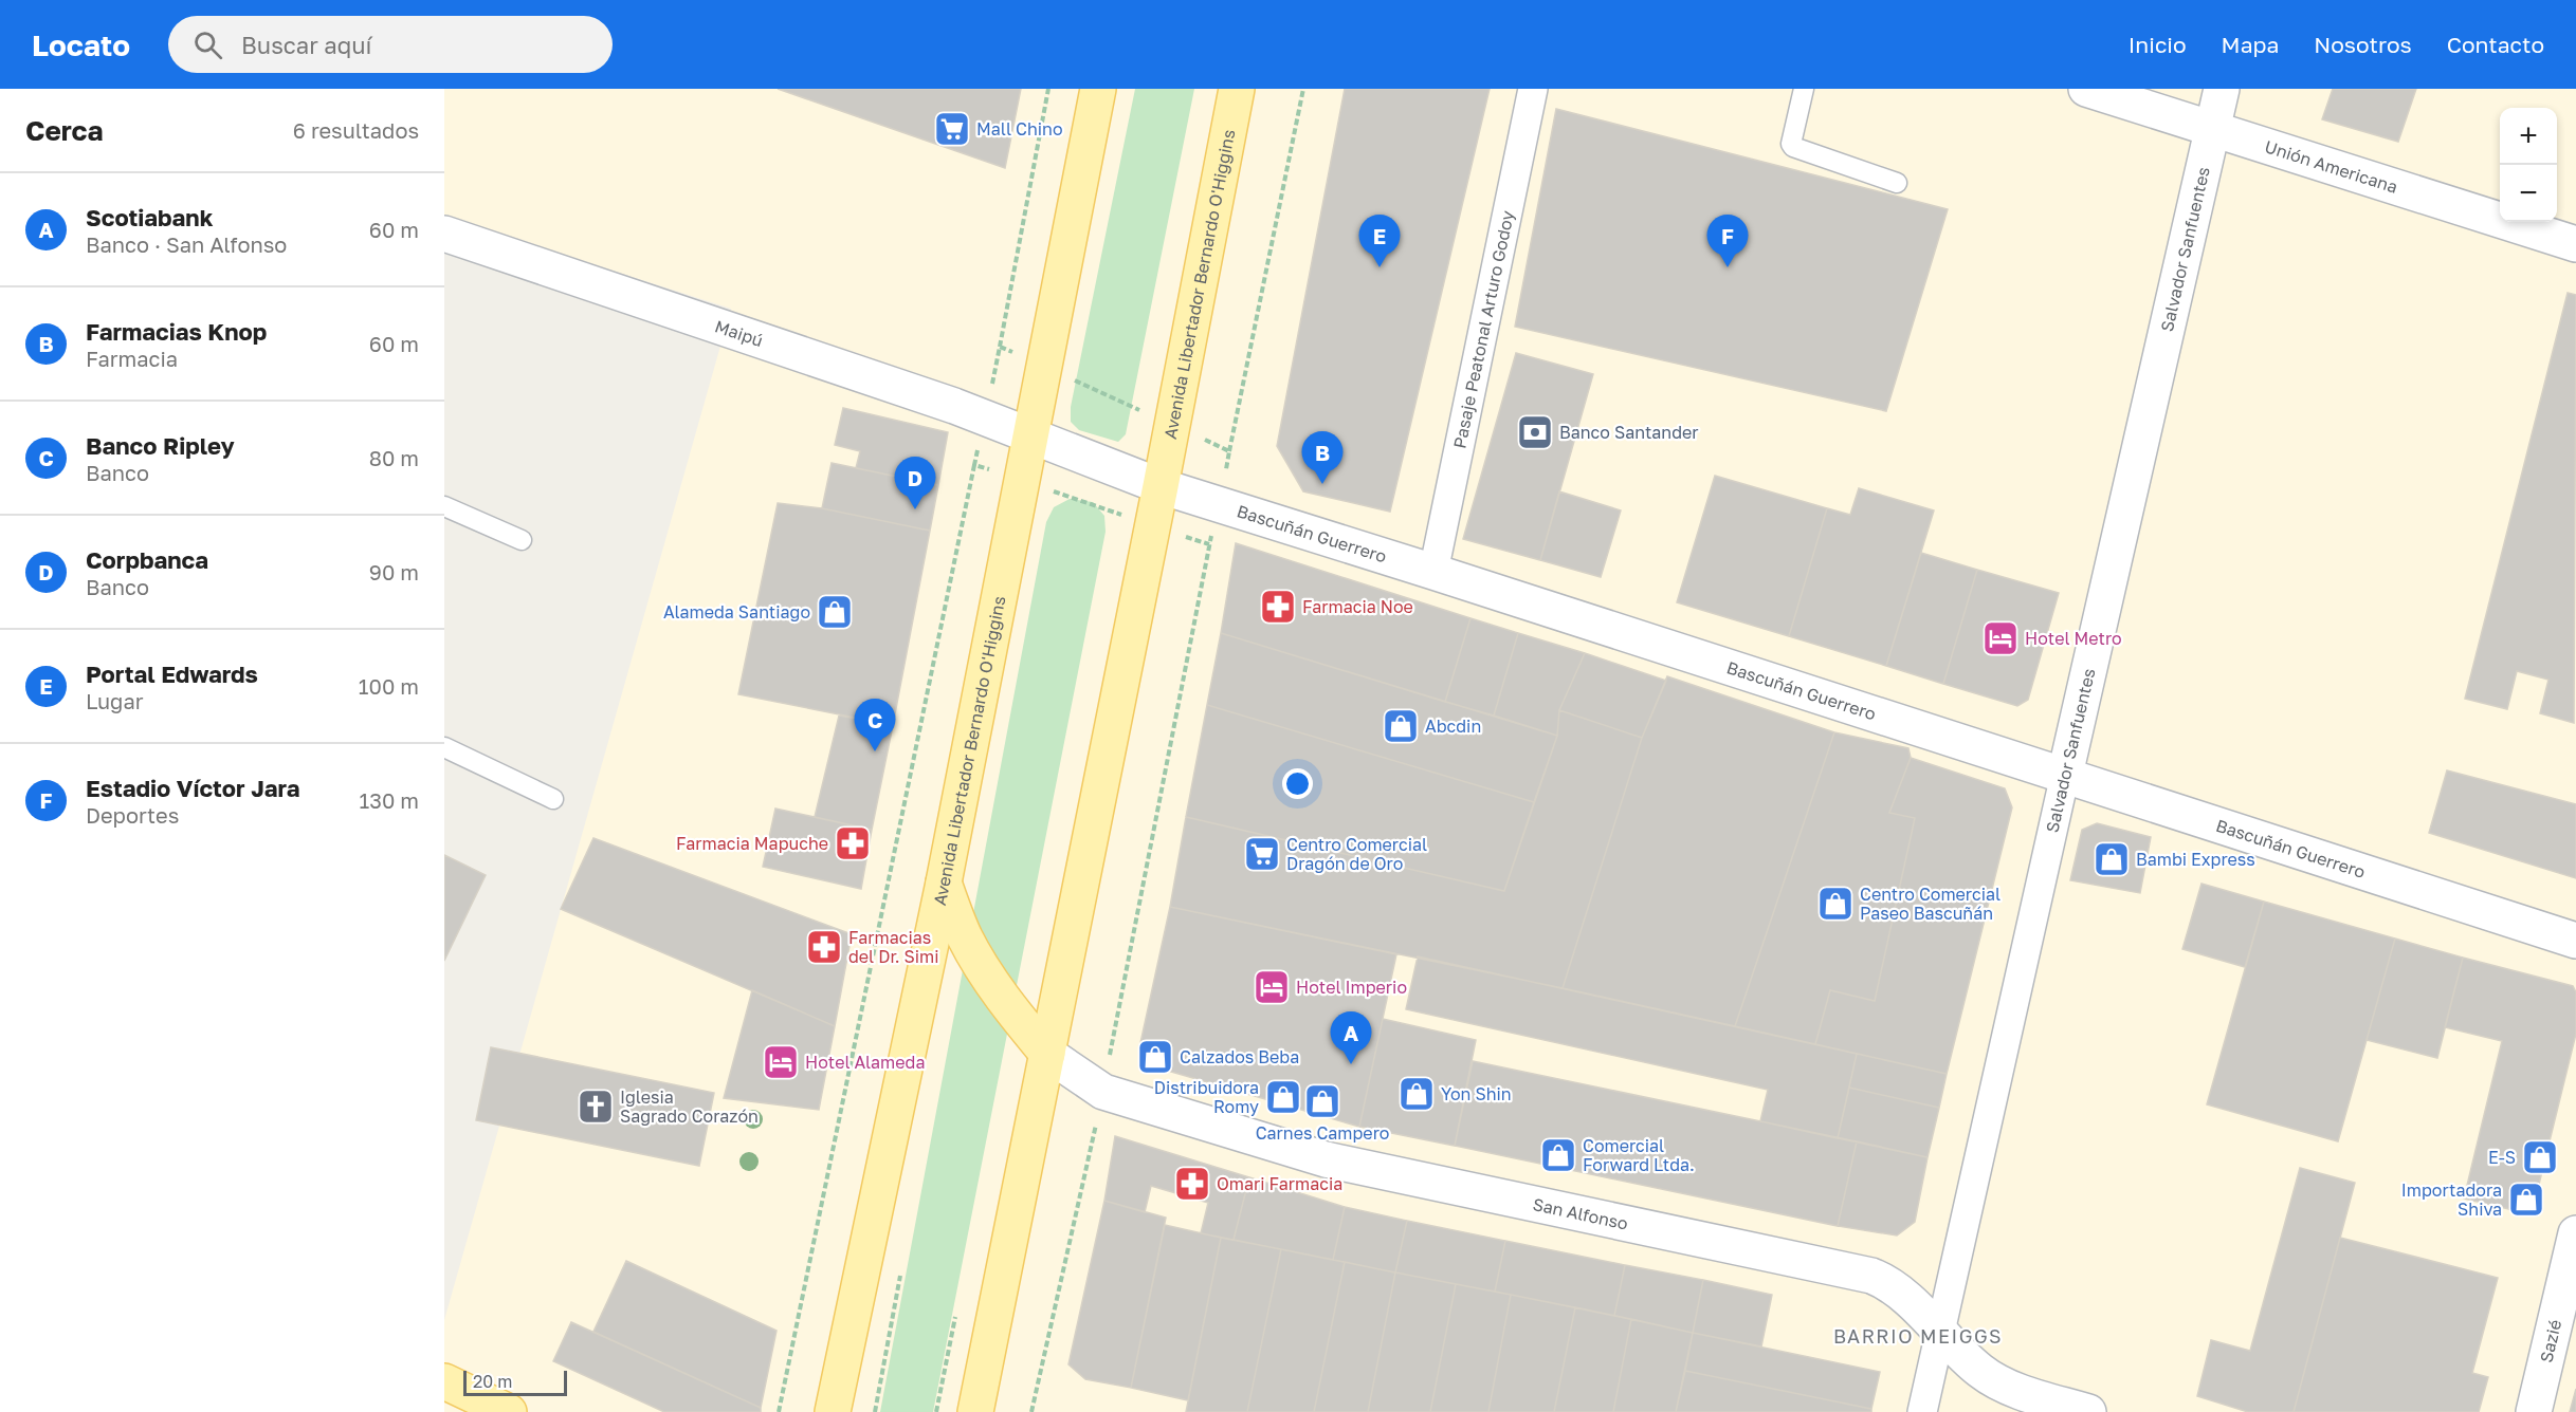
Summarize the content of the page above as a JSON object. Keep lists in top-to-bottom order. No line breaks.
{"streets":{"main road":["Avenida Libertador Bernardo O'Higgins"],"street":["Unión Americana","Salvador Sanfuentes","Pasaje Peatonal Arturo Godoy","Maipú","Bascuñán Guerrero","San Alfonso","Sazié"]},"crossings":[["Unión Americana","Salvador Sanfuentes"],["Salvador Sanfuentes","Bascuñán Guerrero"],["Salvador Sanfuentes","San Alfonso"],["Avenida Libertador Bernardo O'Higgins","Maipú"],["Avenida Libertador Bernardo O'Higgins","Bascuñán Guerrero"],["Avenida Libertador Bernardo O'Higgins","San Alfonso"],["Pasaje Peatonal Arturo Godoy","Bascuñán Guerrero"],["Maipú","Bascuñán Guerrero"]],"districts":["BARRIO MEIGGS"],"places":{"supermarket":["Mall Chino","Centro Comercial Dragón de Oro"],"bank":["Banco Santander"],"pharmacy":["Farmacia Noe","Farmacia Mapuche","Farmacias del Dr. Simi","Omari Farmacia"],"shop":["Alameda Santiago","Abcdin","Bambi Express","Centro Comercial Paseo Bascuñán","Calzados Beba","Yon Shin","Distribuidora Romy","Carnes Campero","Comercial Forward Ltda.","E-S","Importadora Shiva"],"hotel":["Hotel Metro","Hotel Imperio","Hotel Alameda"],"church":["Iglesia Sagrado Corazón"]},"scale_bar":"20 m","page":{"header":"Locato","search":"Buscar aquí","nav":["Inicio","Mapa","Nosotros","Contacto"],"heading":["Cerca","6 resultados"],"map_buttons":["+","−"],"list":[{"mark":"A","name":"Scotiabank","note":"Banco · San Alfonso","value":"60 m"},{"mark":"B","name":"Farmacias Knop","note":"Farmacia","value":"60 m"},{"mark":"C","name":"Banco Ripley","note":"Banco","value":"80 m"},{"mark":"D","name":"Corpbanca","note":"Banco","value":"90 m"},{"mark":"E","name":"Portal Edwards","note":"Lugar","value":"100 m"},{"mark":"F","name":"Estadio Víctor Jara","note":"Deportes","value":"130 m"}],"pins":["E","F","B","D","C","A"],"scale":"20 m"}}
